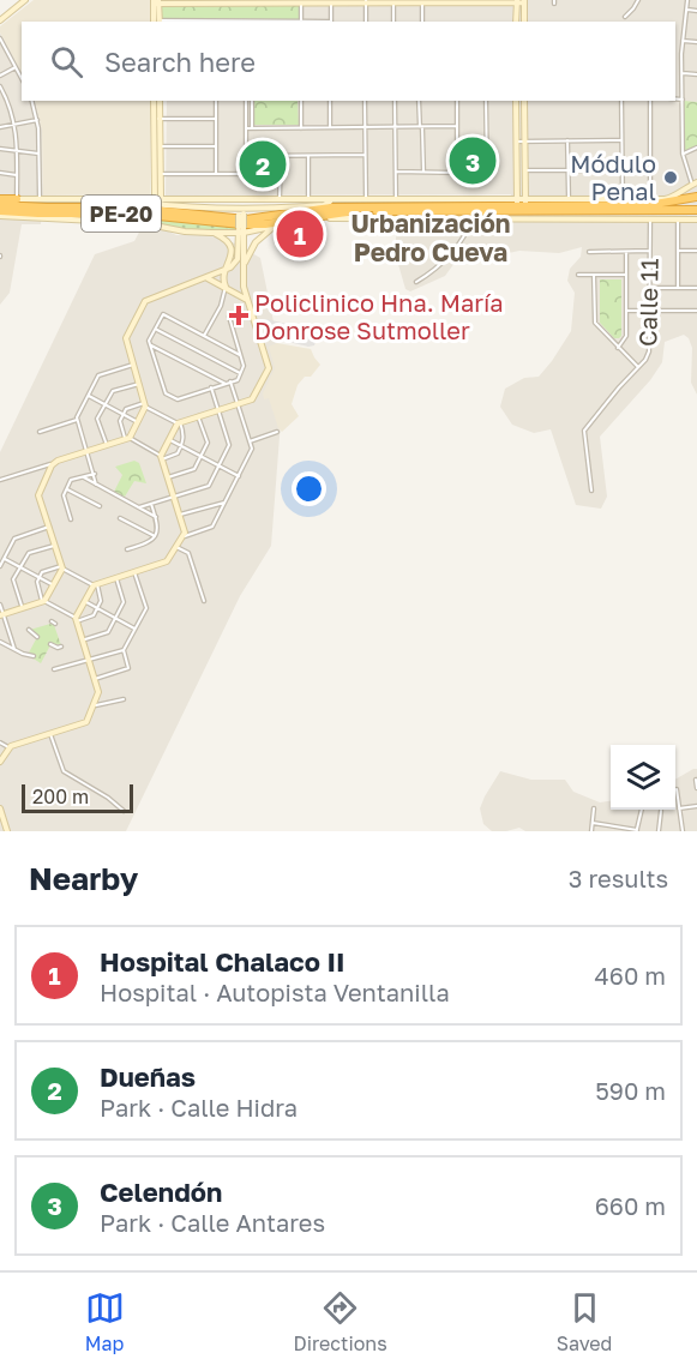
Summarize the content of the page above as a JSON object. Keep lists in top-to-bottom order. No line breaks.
{"streets":{"highway":["PE-20"],"street":["Calle 11"]},"districts":["Urbanización Pedro Cueva"],"places":{"other":["Módulo Penal"],"health":["Policlinico Hna. María Donrose Sutmoller"]},"scale_bar":"200 m","page":{"search":"Search here","pins":["3","2","1"],"scale":"200 m","heading":["Nearby","3 results"],"list":[{"mark":"1","name":"Hospital Chalaco II","note":"Hospital · Autopista Ventanilla","value":"460 m"},{"mark":"2","name":"Dueñas","note":"Park · Calle Hidra","value":"590 m"},{"mark":"3","name":"Celendón","note":"Park · Calle Antares","value":"660 m"}],"nav":["Map","Directions","Saved"]}}
